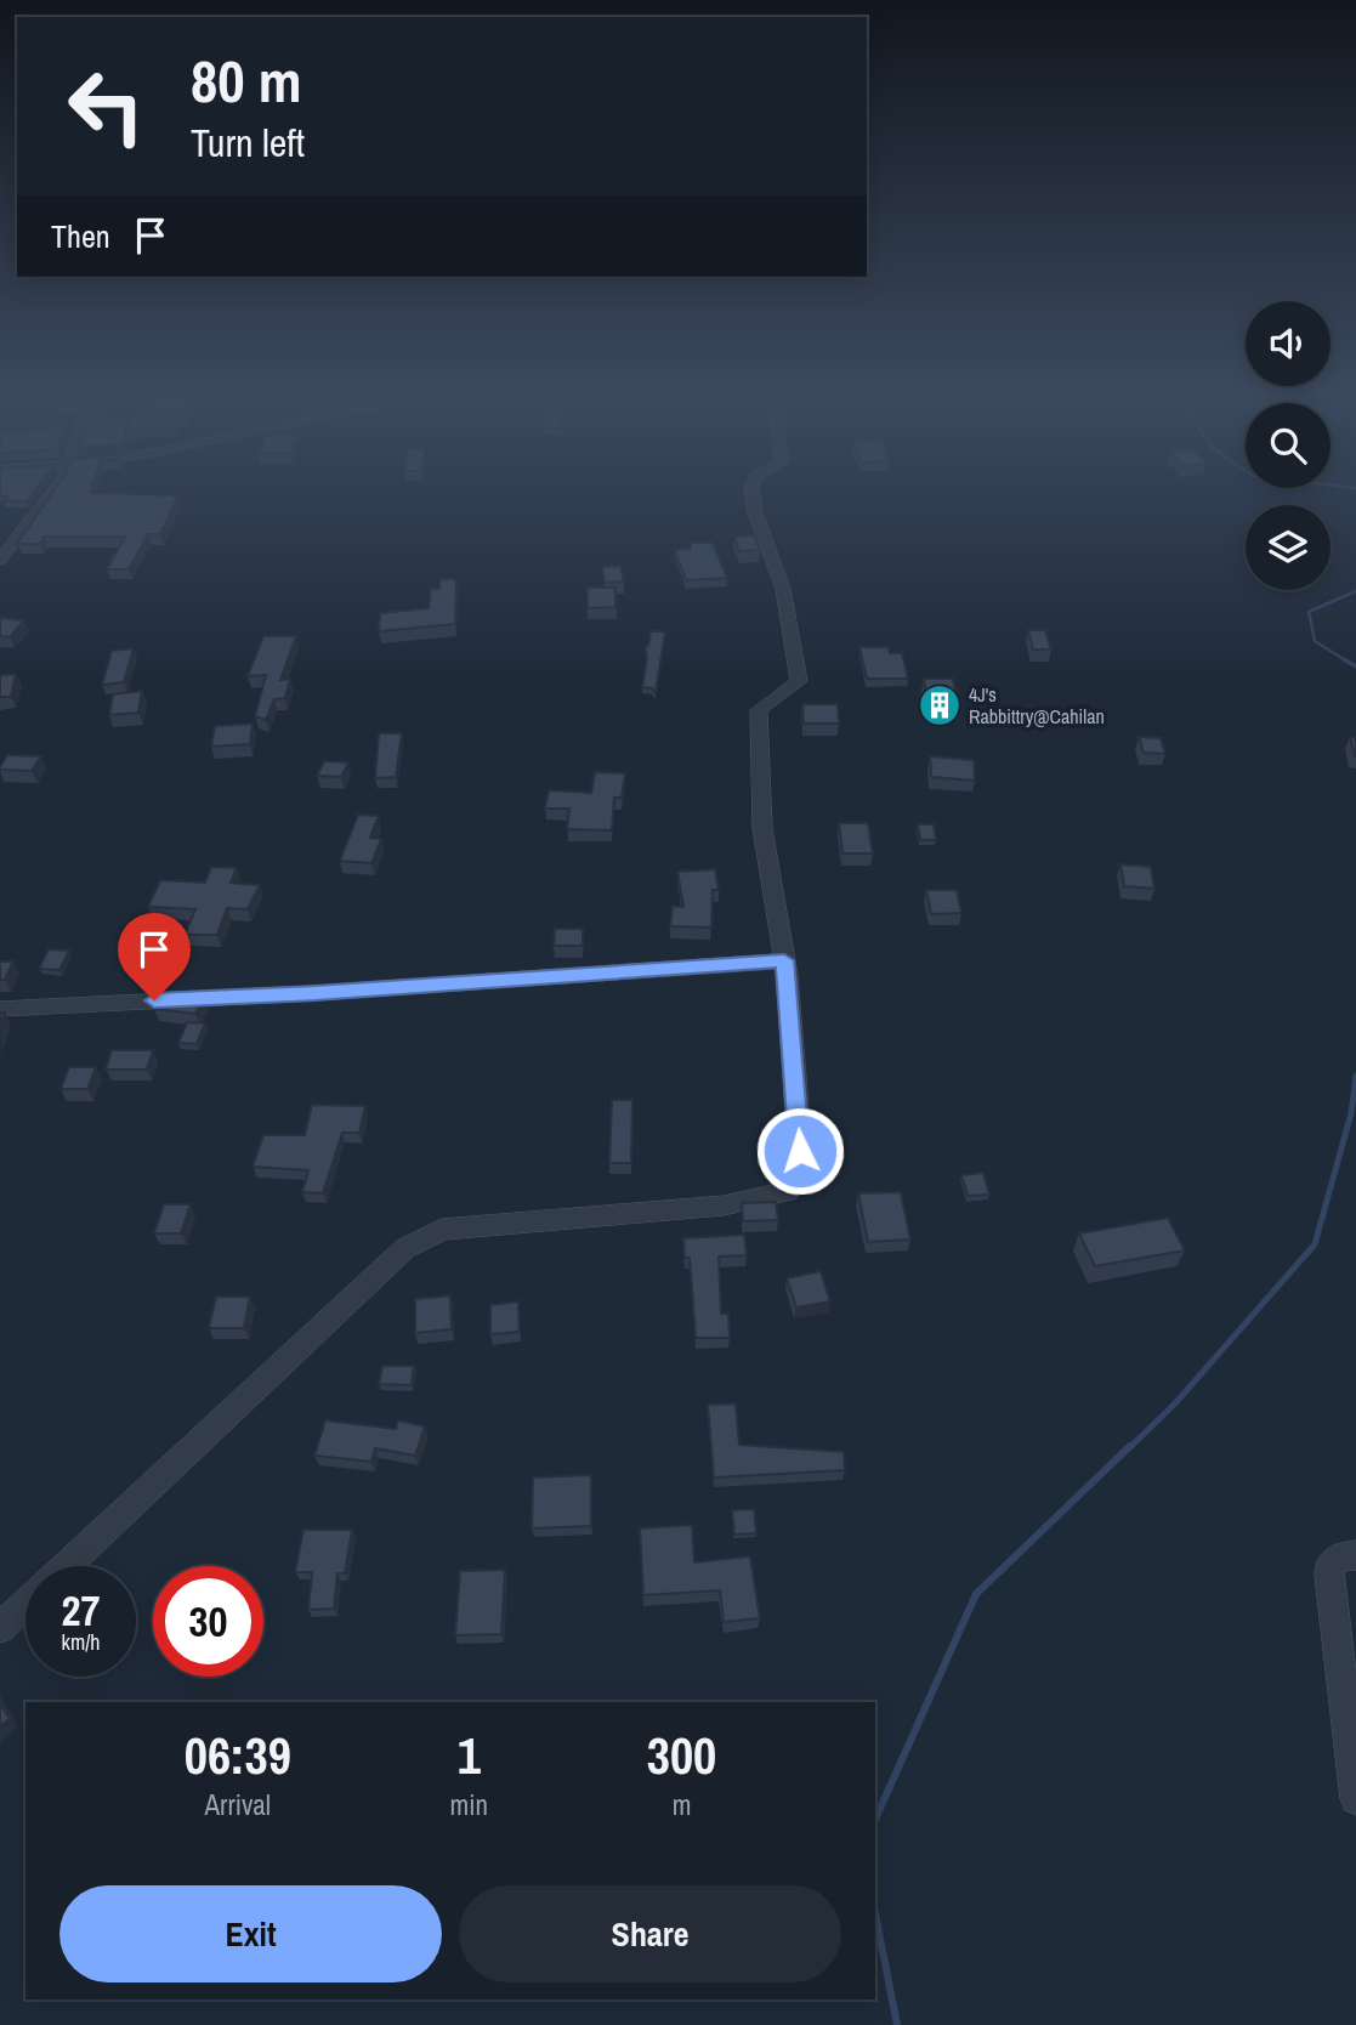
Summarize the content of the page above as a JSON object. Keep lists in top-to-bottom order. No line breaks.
{"places":{"building":["4J's Rabbittry@Cahilan"]},"page":{"turn":["80 m","Turn left"],"then":"Then","speed":"27 km/h","limit":"30","eta":["06:39","Arrival","1","min","300","m"],"buttons":["Exit","Share"]}}
